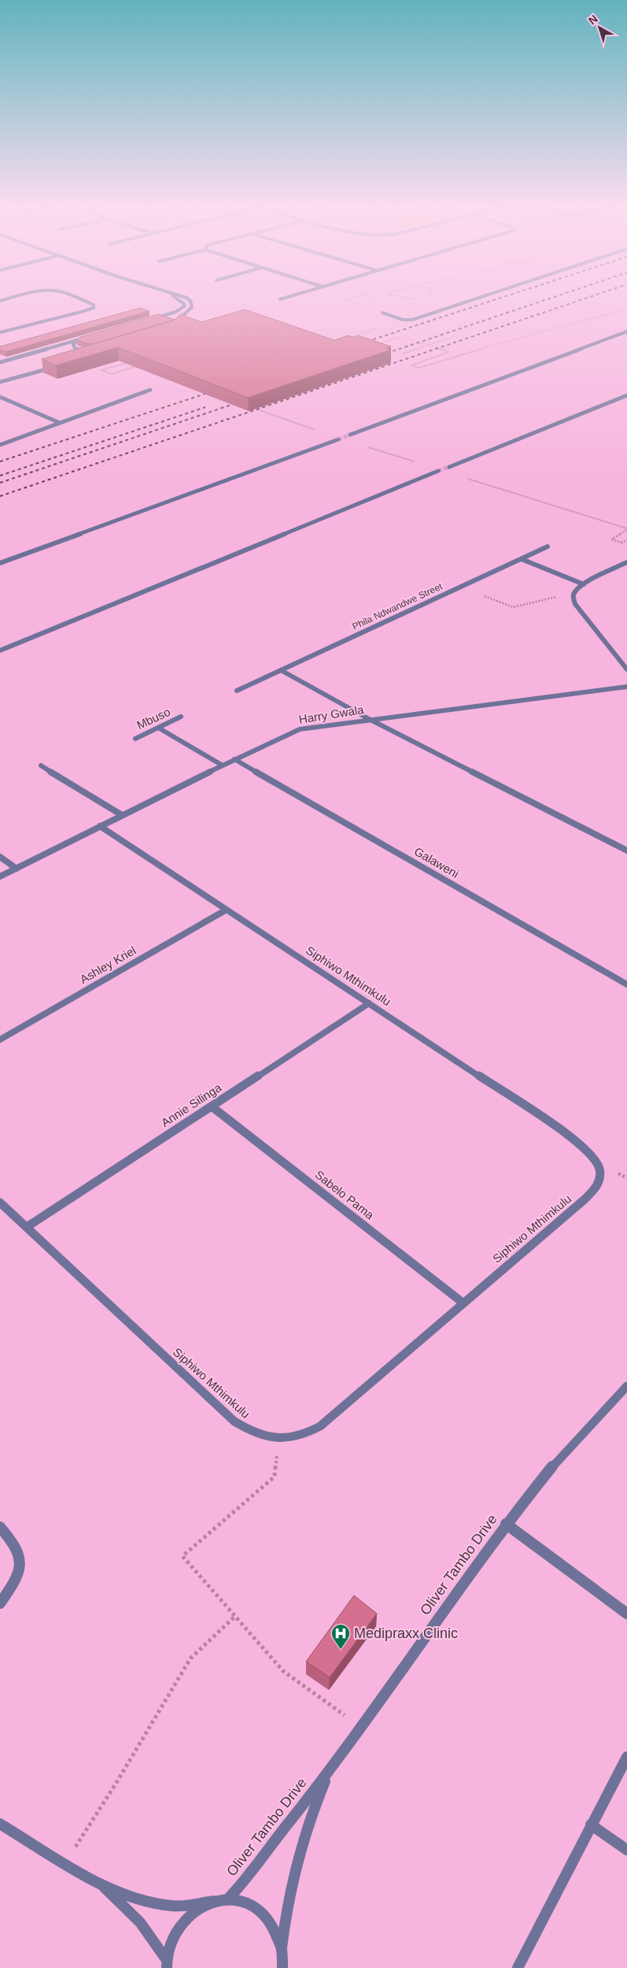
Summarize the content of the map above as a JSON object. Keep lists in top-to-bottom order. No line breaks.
{"streets":{"street":["Phila Ndwandwe Street","Harry Gwala","Mbuso","Galaweni","Ashley Kriel","Siphiwo Mthimkulu","Annie Silinga","Sabelo Pama","Oliver Tambo Drive"]},"crossings":[["Harry Gwala","Galaweni"],["Harry Gwala","Siphiwo Mthimkulu"],["Ashley Kriel","Siphiwo Mthimkulu"],["Siphiwo Mthimkulu","Annie Silinga"],["Siphiwo Mthimkulu","Sabelo Pama"],["Annie Silinga","Sabelo Pama"]],"places":{"hospital":["Medipraxx Clinic"]},"north":"top left"}
